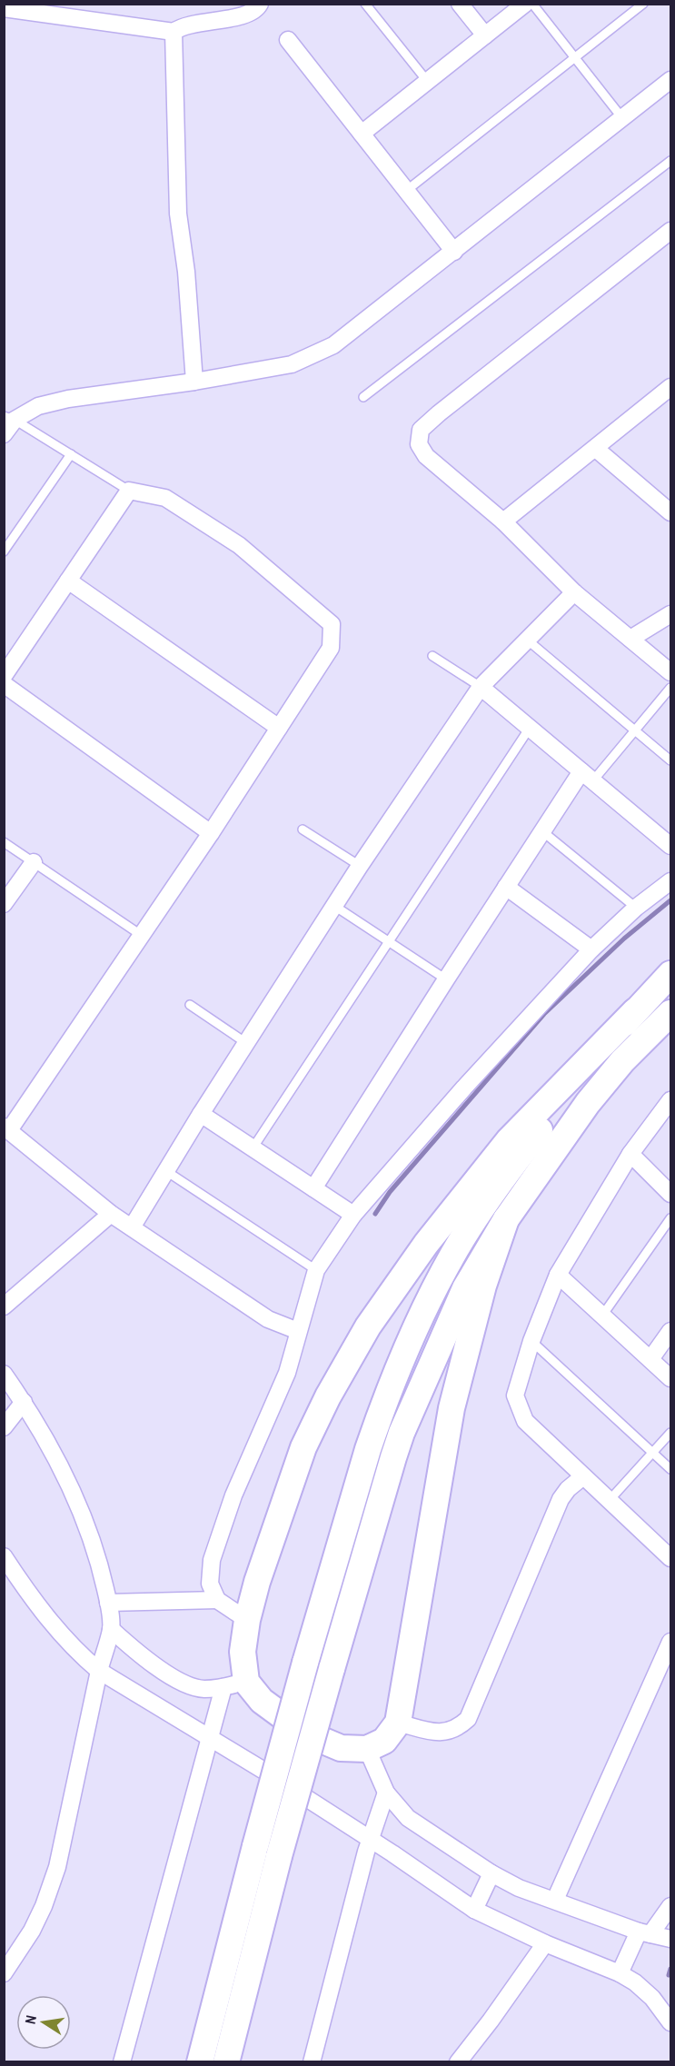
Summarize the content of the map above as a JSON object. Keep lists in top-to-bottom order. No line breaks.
{"north":"left"}
